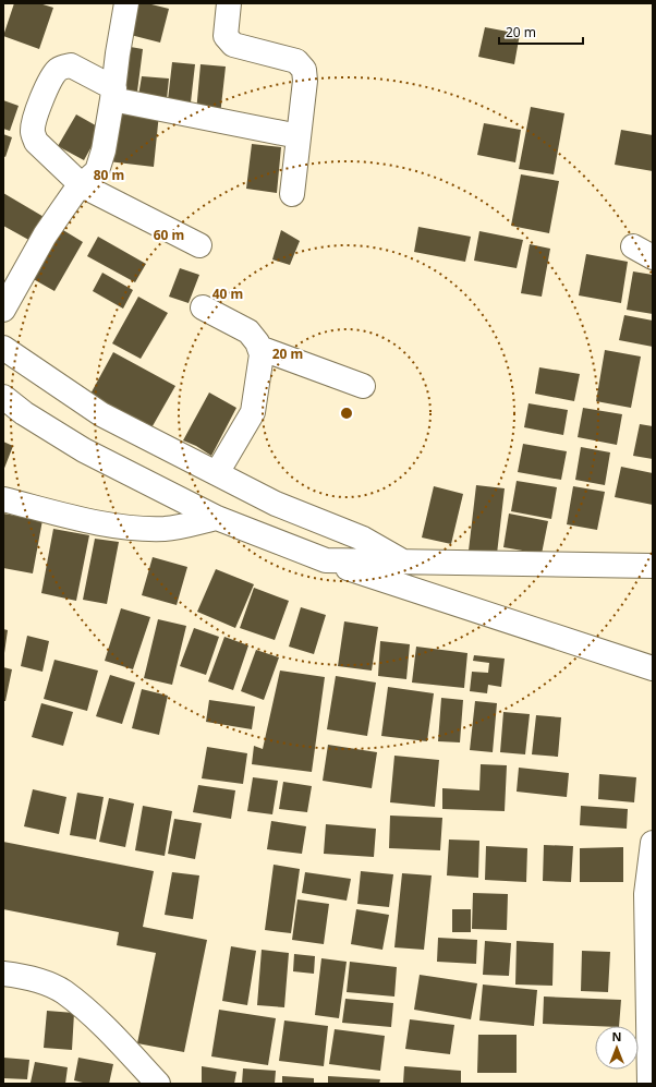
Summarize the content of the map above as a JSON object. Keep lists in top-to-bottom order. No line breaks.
{"scale_bar":"20 m","north":"top","rings":["80 m","60 m","40 m","20 m"]}
